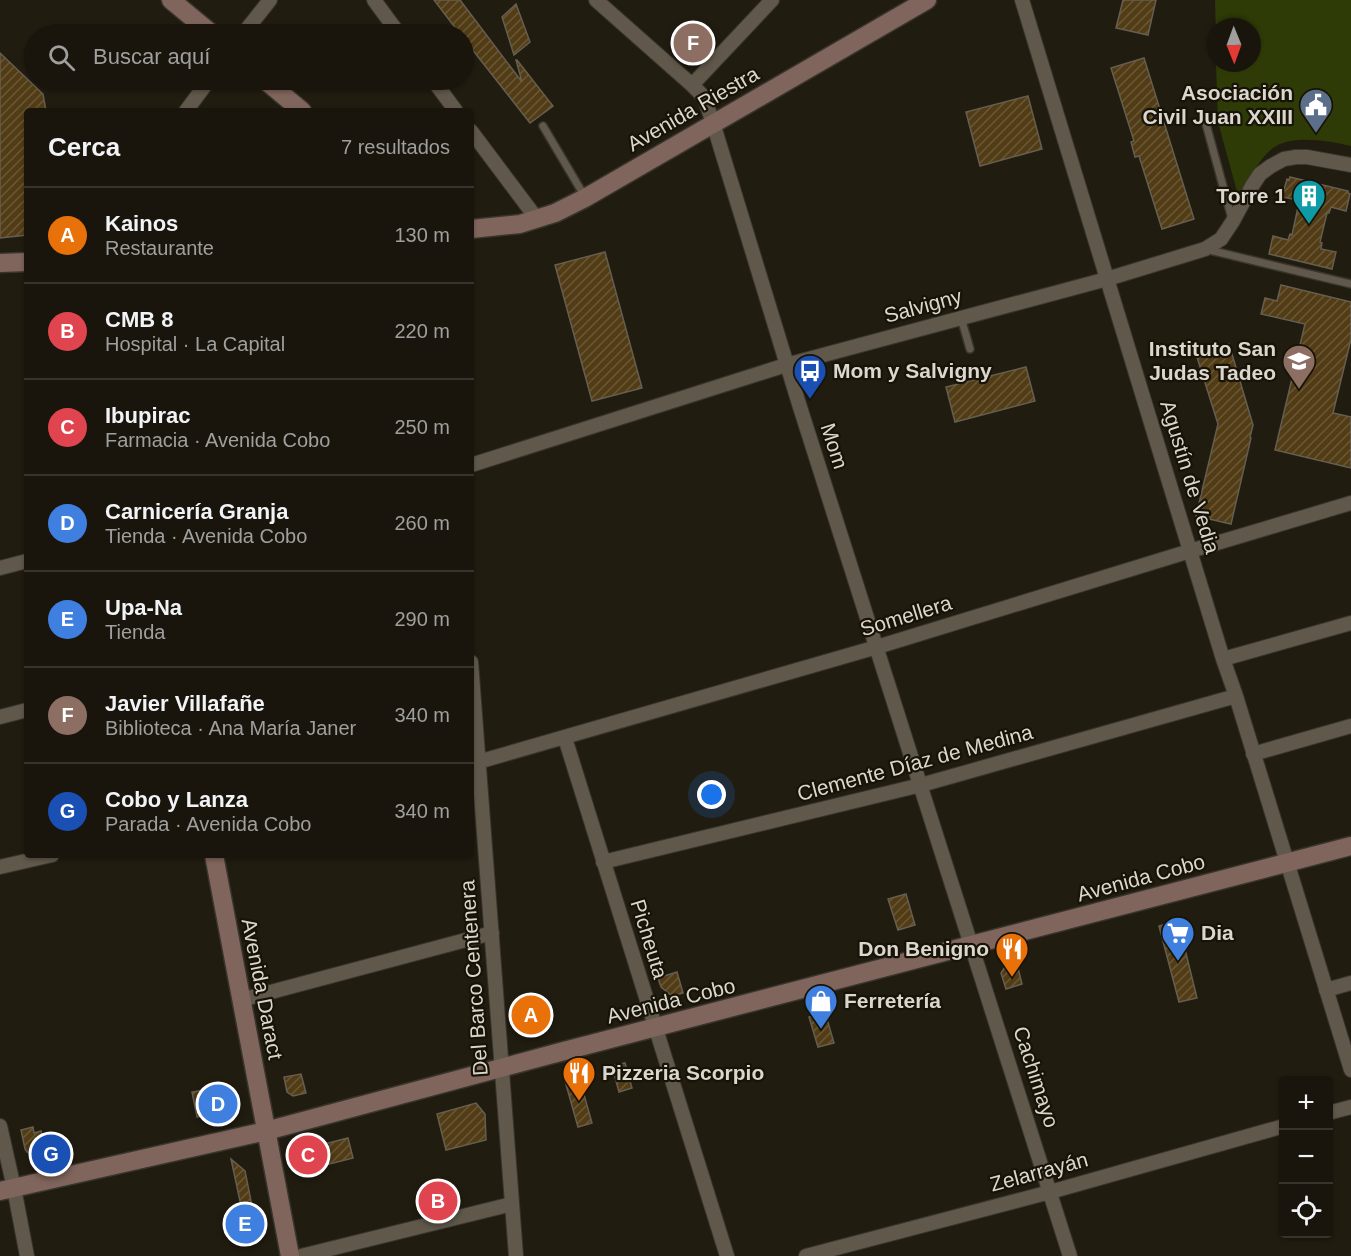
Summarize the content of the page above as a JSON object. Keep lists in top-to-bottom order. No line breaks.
{"streets":{"main road":["Avenida Riestra","Avenida Cobo","Avenida Daract"],"street":["Salvigny","Mom","Agustín de Vedia","Somellera","Clemente Díaz de Medina","Picheuta","Del Barco Centenera","Cachimayo","Zelarrayán"]},"crossings":[["Avenida Riestra","Mom"],["Salvigny","Mom"],["Salvigny","Agustín de Vedia"],["Mom","Somellera"],["Mom","Clemente Díaz de Medina"],["Mom","Avenida Cobo"],["Mom","Cachimayo"],["Agustín de Vedia","Somellera"],["Agustín de Vedia","Clemente Díaz de Medina"],["Agustín de Vedia","Avenida Cobo"],["Somellera","Picheuta"],["Somellera","Del Barco Centenera"],["Clemente Díaz de Medina","Picheuta"],["Avenida Cobo","Picheuta"],["Avenida Cobo","Del Barco Centenera"],["Avenida Cobo","Avenida Daract"],["Avenida Cobo","Cachimayo"],["Cachimayo","Zelarrayán"]],"places":{"public building":["Asociación Civil Juan XXIII"],"building":["Torre 1"],"school or university":["Instituto San Judas Tadeo"],"bus stop":["Mom y Salvigny"],"supermarket":["Dia"],"restaurant":["Don Benigno","Pizzeria Scorpio"],"shop":["Ferretería"]},"north":"bottom","page":{"pins":["F","A","D","G","C","B","E"],"search":"Buscar aquí","heading":["Cerca","7 resultados"],"list":[{"mark":"A","name":"Kainos","note":"Restaurante","value":"130 m"},{"mark":"B","name":"CMB 8","note":"Hospital · La Capital","value":"220 m"},{"mark":"C","name":"Ibupirac","note":"Farmacia · Avenida Cobo","value":"250 m"},{"mark":"D","name":"Carnicería Granja","note":"Tienda · Avenida Cobo","value":"260 m"},{"mark":"E","name":"Upa-Na","note":"Tienda","value":"290 m"},{"mark":"F","name":"Javier Villafañe","note":"Biblioteca · Ana María Janer","value":"340 m"},{"mark":"G","name":"Cobo y Lanza","note":"Parada · Avenida Cobo","value":"340 m"}],"map_buttons":["+","−"]}}
